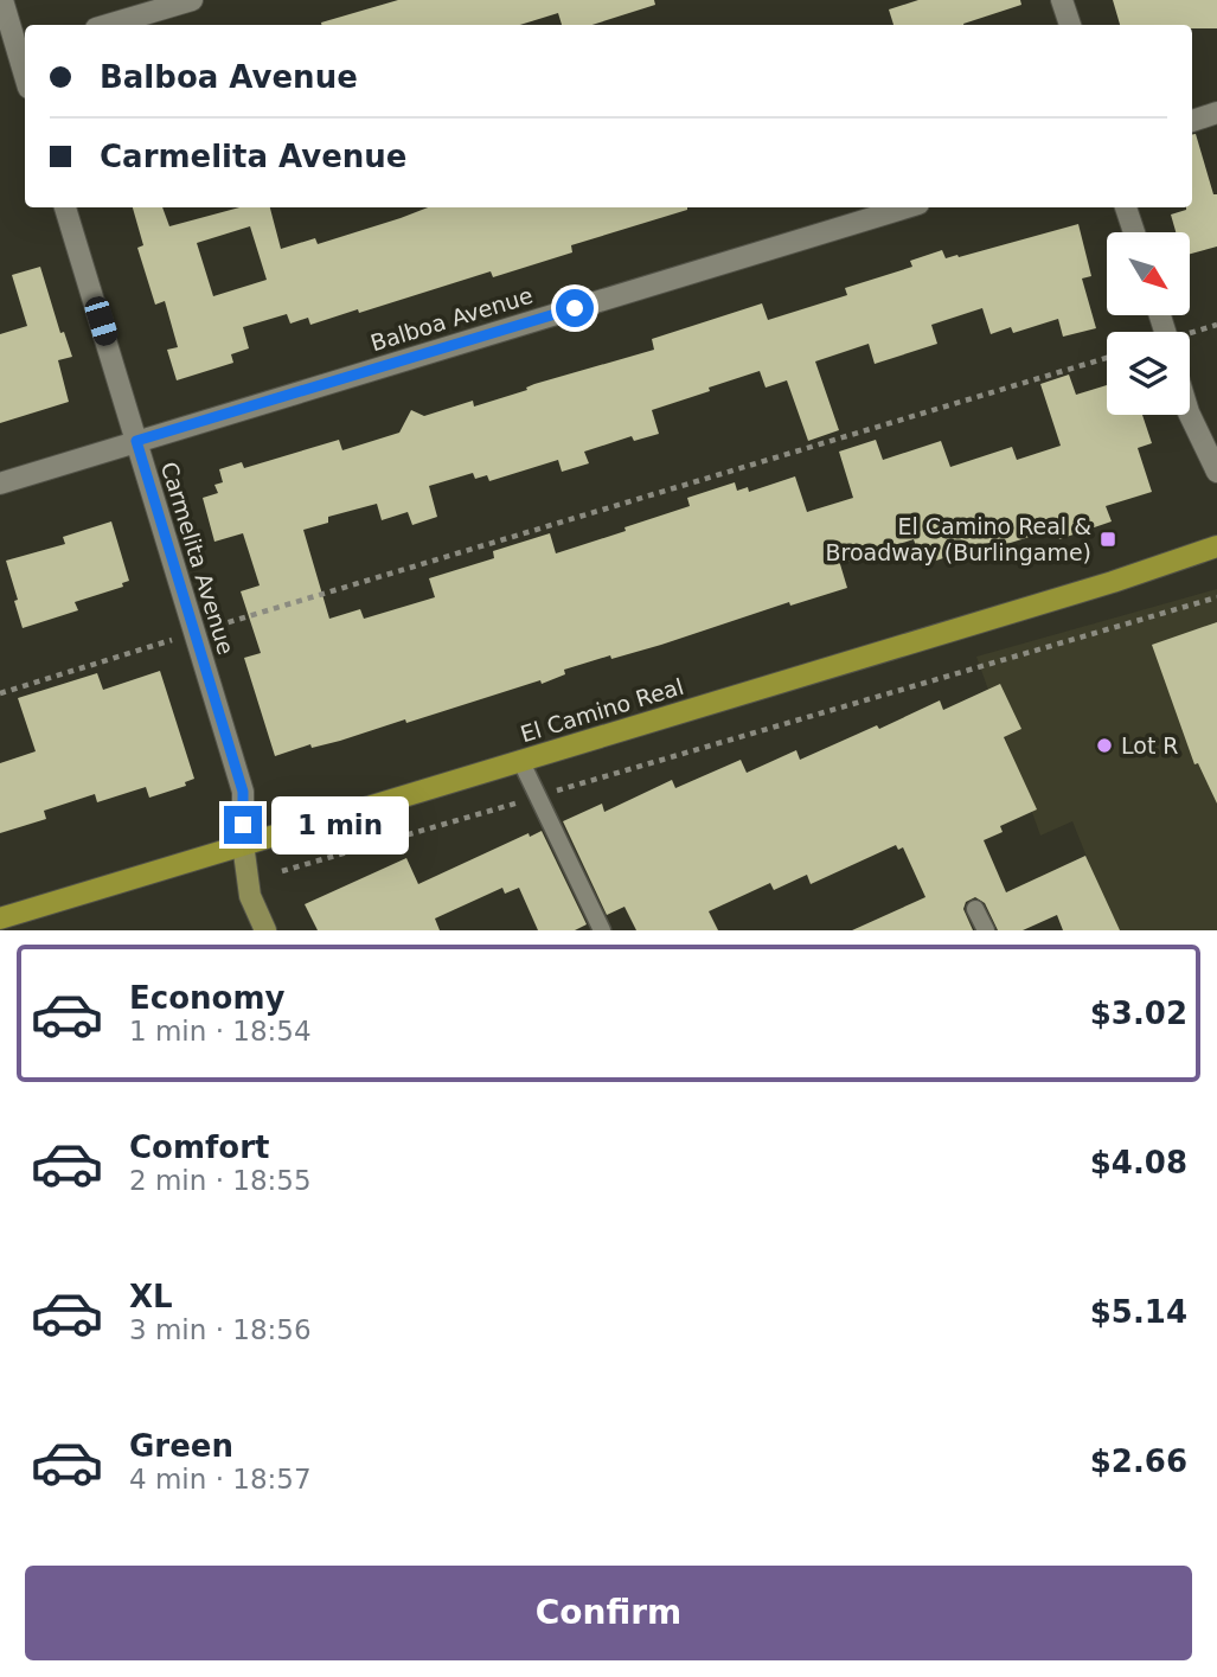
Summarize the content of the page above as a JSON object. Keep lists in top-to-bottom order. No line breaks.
{"streets":{"main road":["El Camino Real"],"street":["Balboa Avenue","Carmelita Avenue"]},"crossings":[["Balboa Avenue","Carmelita Avenue"],["Carmelita Avenue","El Camino Real"]],"places":{"transit":["El Camino Real & Broadway (Burlingame)"],"other":["Lot R"]},"north":"bottom right","page":{"banner":["Balboa Avenue","Carmelita Avenue"],"bubble":"1 min","list":[{"name":"Economy","note":"1 min · 18:54","value":"$3.02"},{"name":"Comfort","note":"2 min · 18:55","value":"$4.08"},{"name":"XL","note":"3 min · 18:56","value":"$5.14"},{"name":"Green","note":"4 min · 18:57","value":"$2.66"}],"buttons":"Confirm"}}
